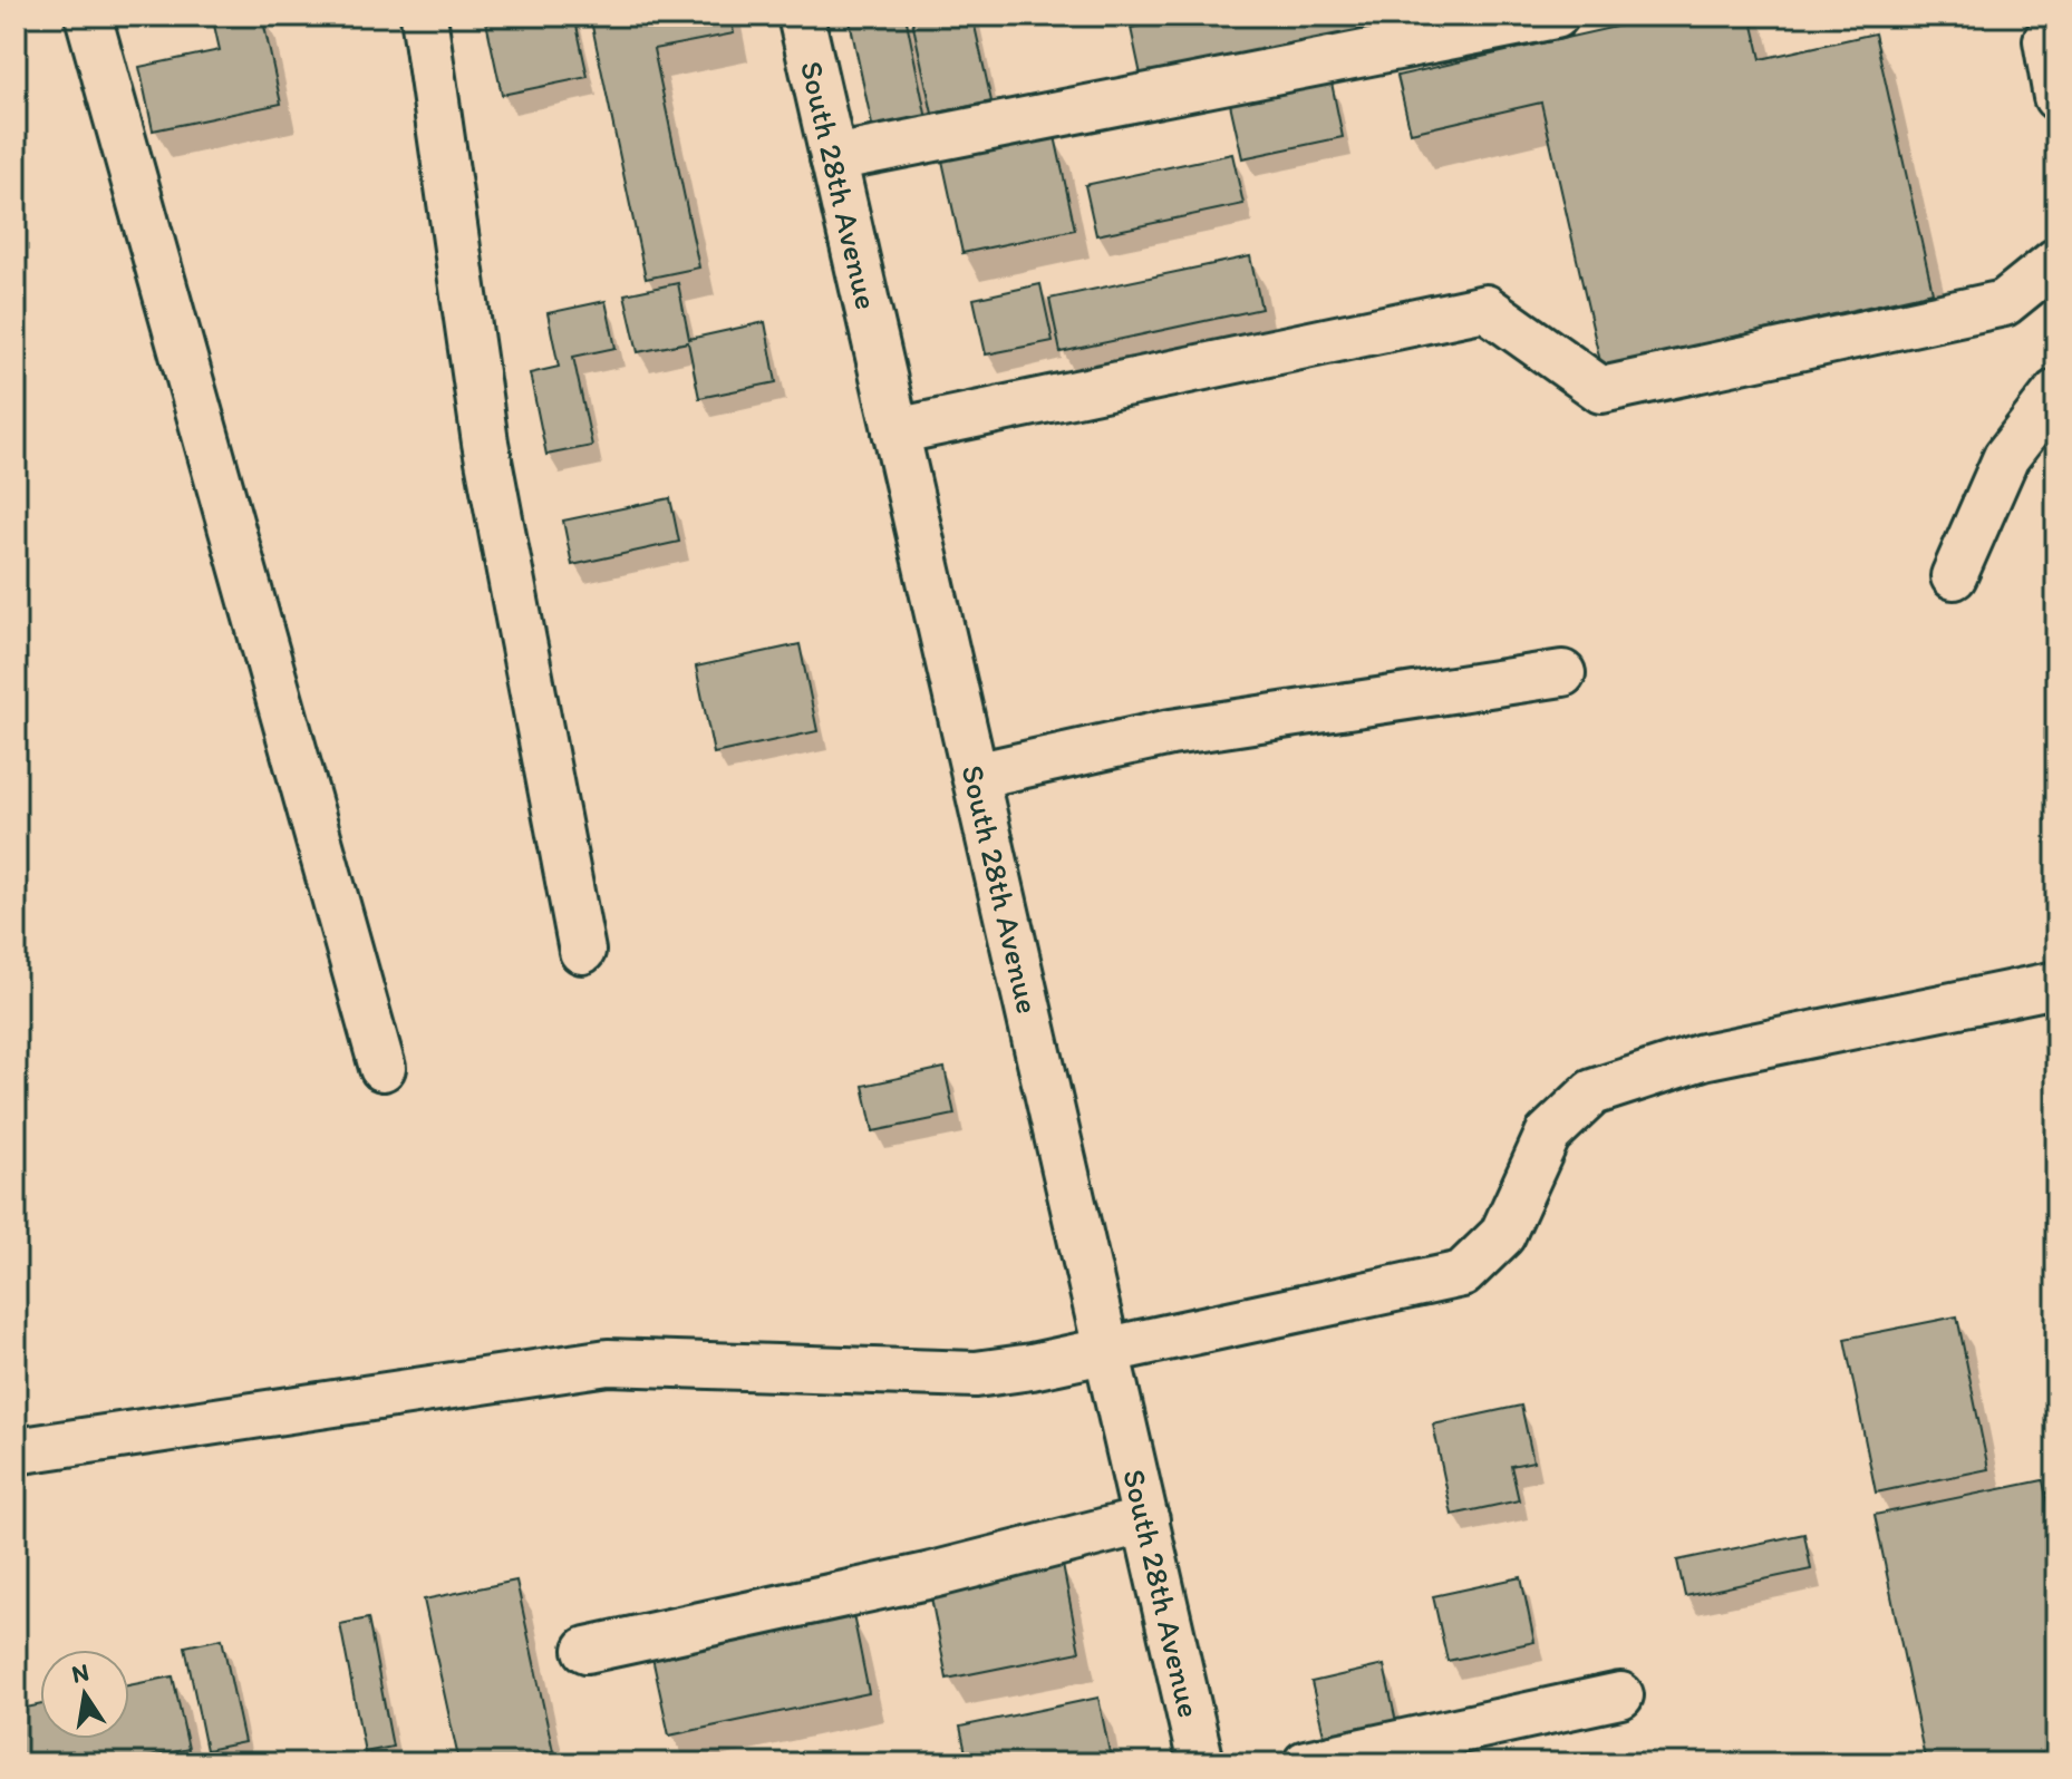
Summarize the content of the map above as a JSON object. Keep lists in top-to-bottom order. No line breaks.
{"streets":{"street":["South 28th Avenue"]},"north":"top"}
